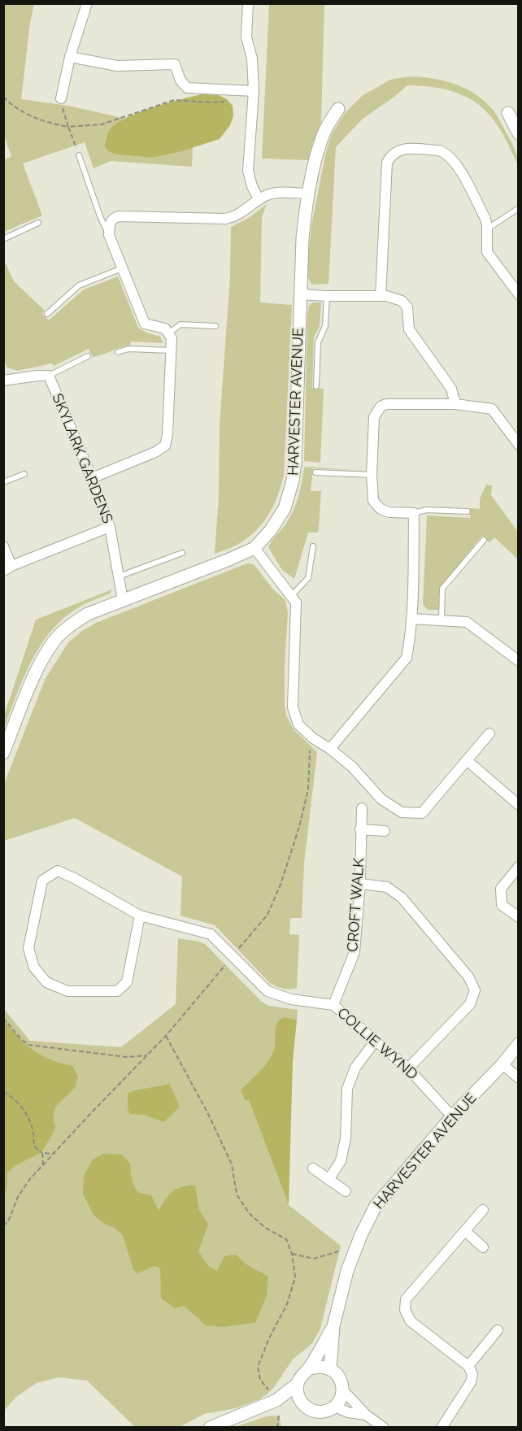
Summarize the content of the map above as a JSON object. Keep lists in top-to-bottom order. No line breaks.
{"streets":{"street":["HARVESTER AVENUE","SKYLARK GARDENS","CROFT WALK","COLLIE WYND"]},"crossings":[["HARVESTER AVENUE","SKYLARK GARDENS"],["HARVESTER AVENUE","COLLIE WYND"],["CROFT WALK","COLLIE WYND"]]}
